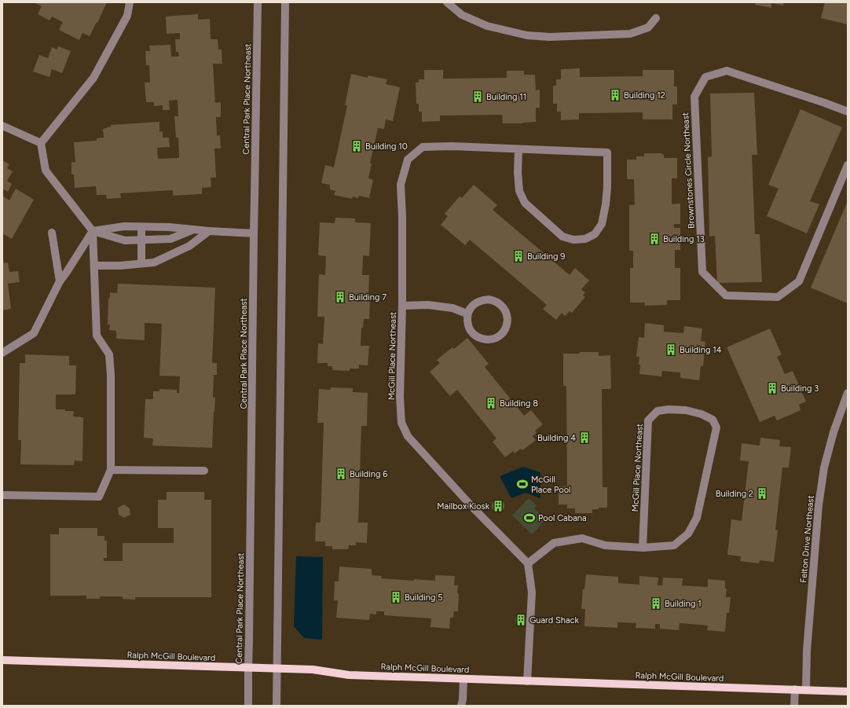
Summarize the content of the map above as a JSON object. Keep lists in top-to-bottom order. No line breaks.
{"streets":{"main road":["Ralph McGill Boulevard"],"street":["Central Park Place Northeast","Brownstones Circle Northeast","McGill Place Northeast","Felton Drive Northeast"]},"crossings":[["Central Park Place Northeast","Ralph McGill Boulevard"],["Felton Drive Northeast","Ralph McGill Boulevard"]],"places":{"building":["Building 12","Building 11","Building 10","Building 13","Building 9","Building 7","Building 14","Building 3","Building 8","Building 4","Building 6","Building 2","Mailbox Kiosk","Building 5","Building 1","Guard Shack"],"sports":["McGill Place Pool","Pool Cabana"]}}
